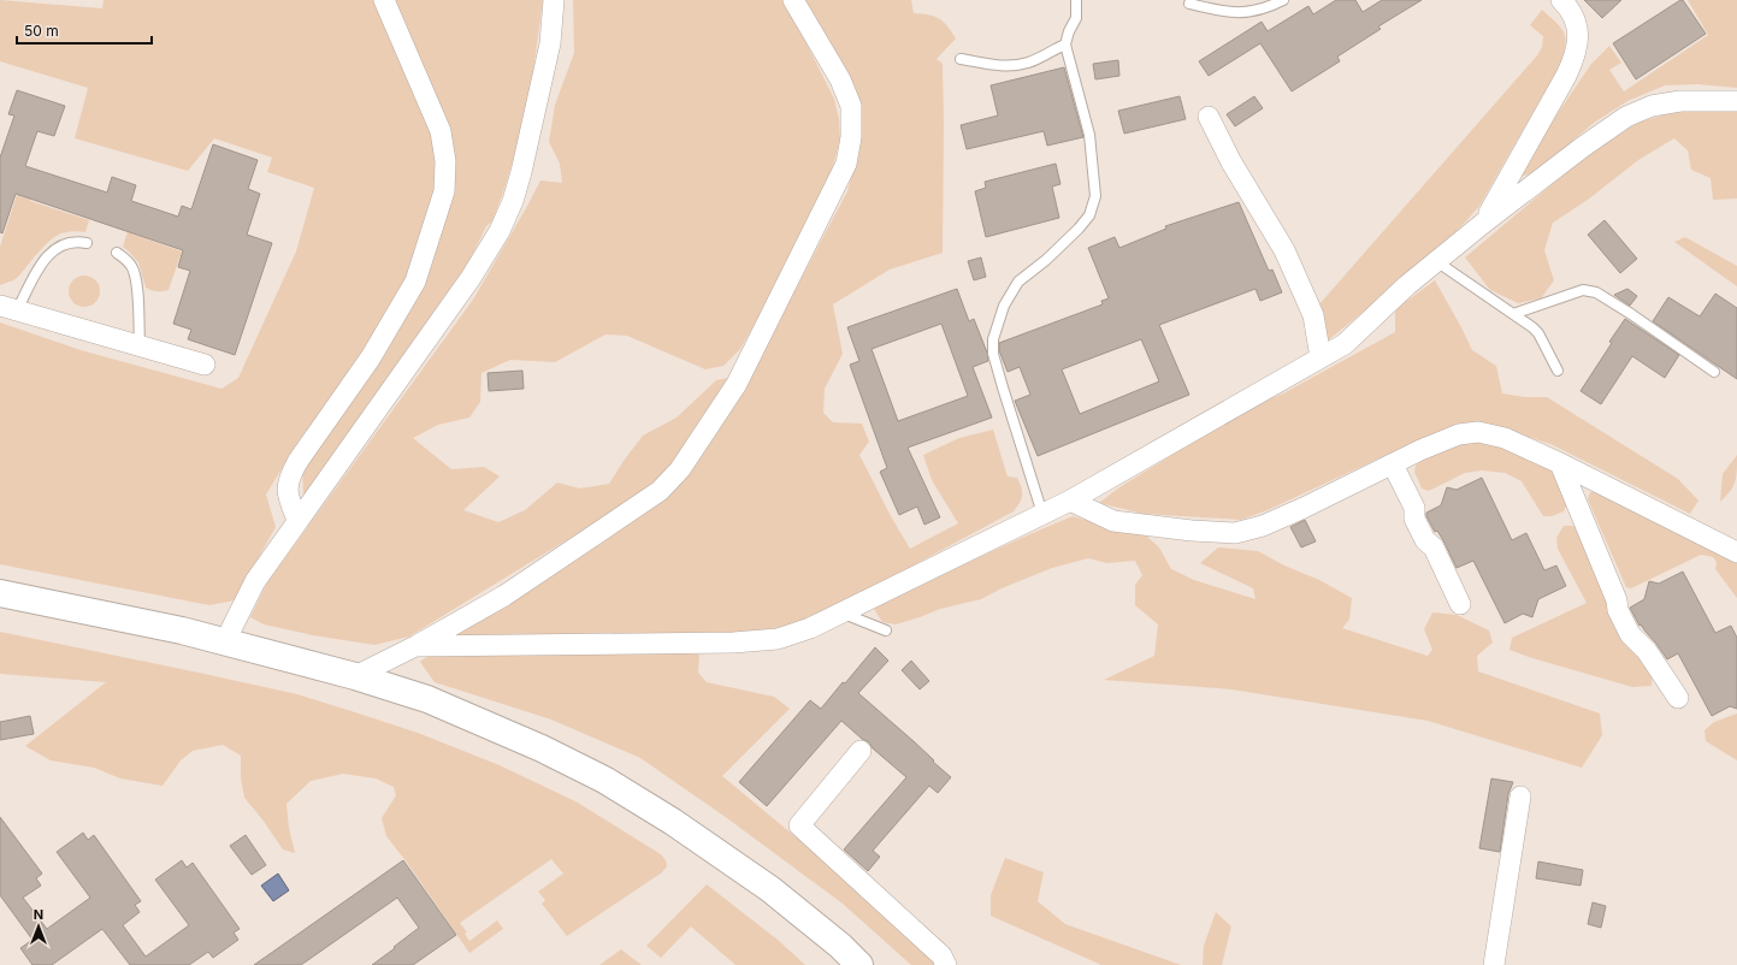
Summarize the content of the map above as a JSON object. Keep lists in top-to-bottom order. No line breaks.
{"scale_bar":"50 m","north":"top"}
